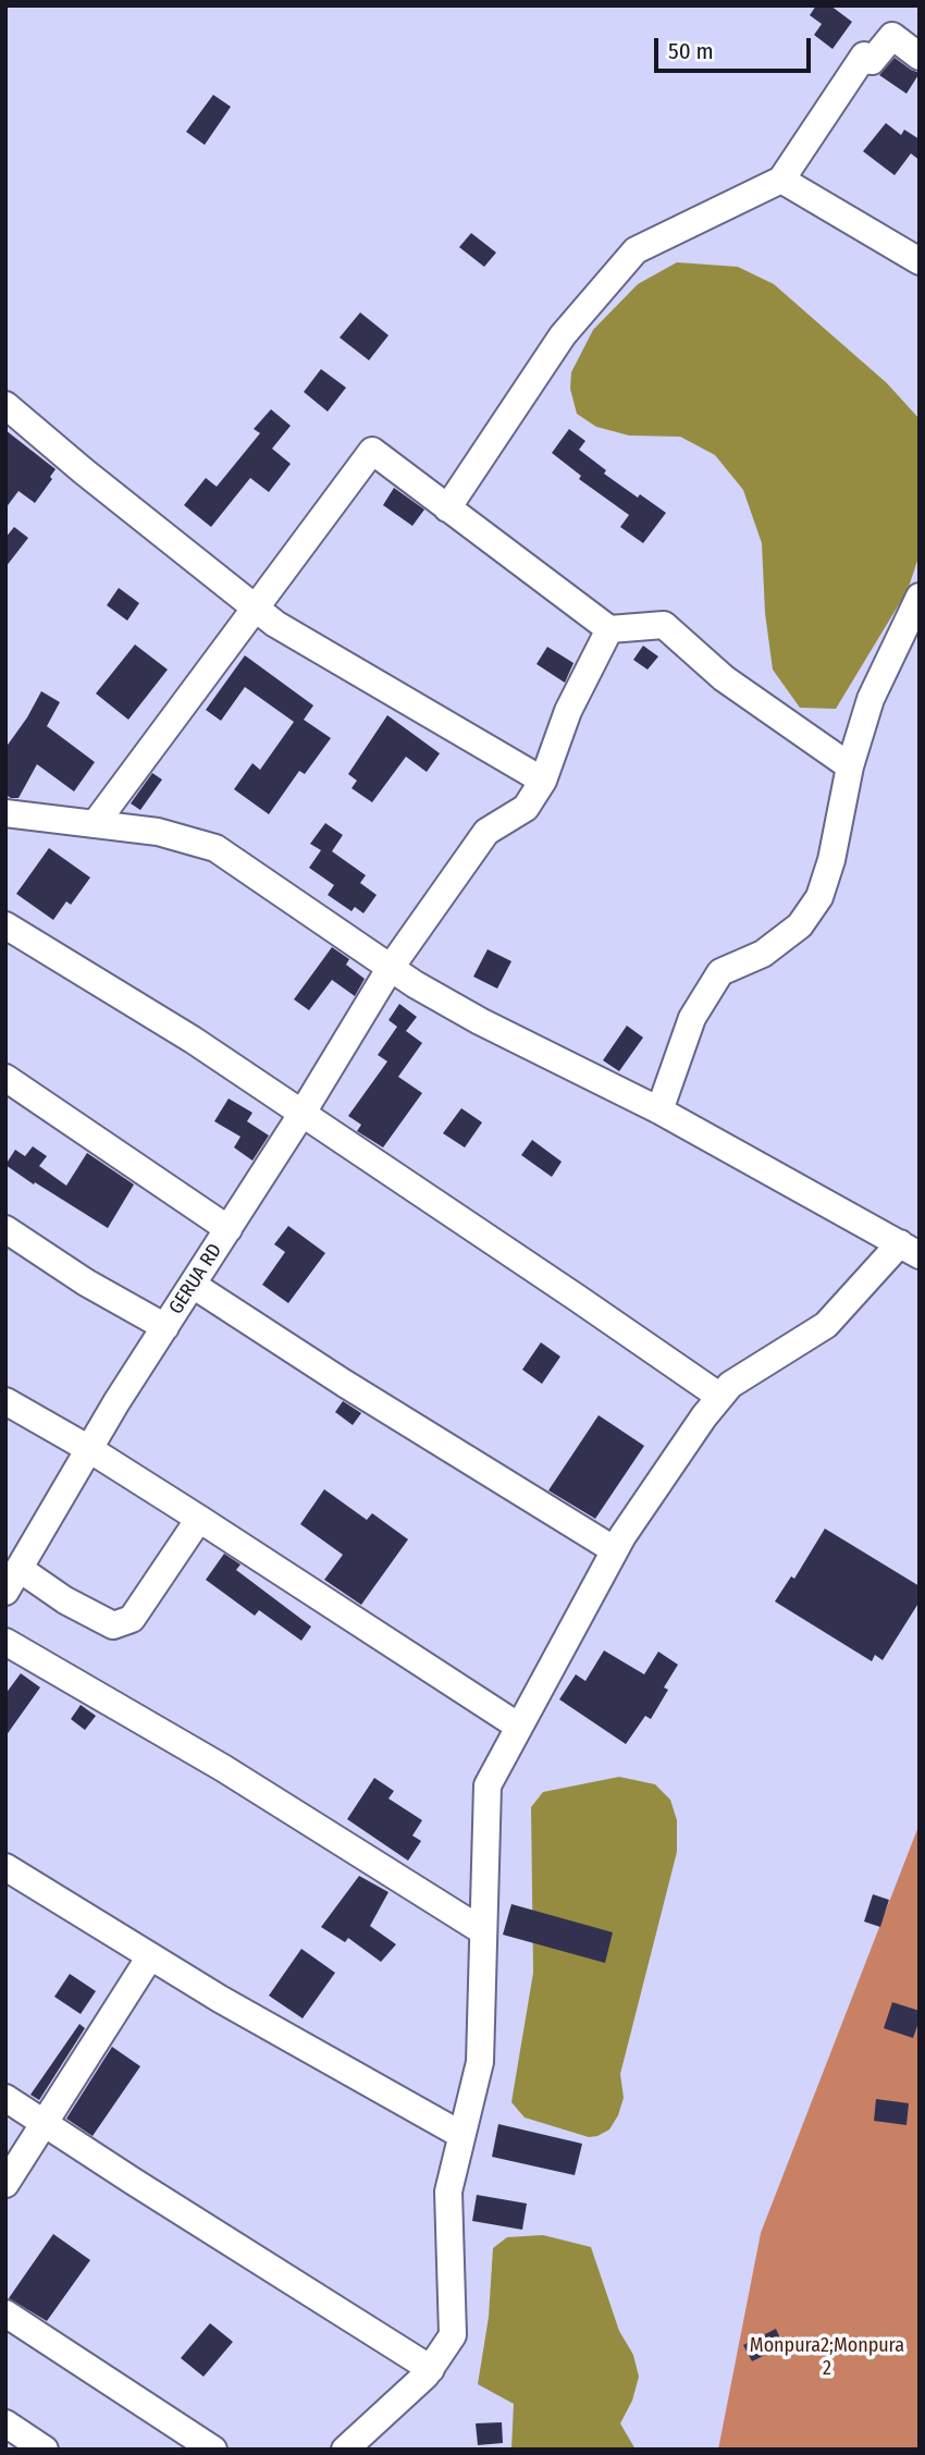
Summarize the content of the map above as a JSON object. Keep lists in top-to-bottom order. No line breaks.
{"streets":{"street":["GERUA RD"]},"parks":["Monpura2;Monpura 2"],"scale_bar":"50 m"}
